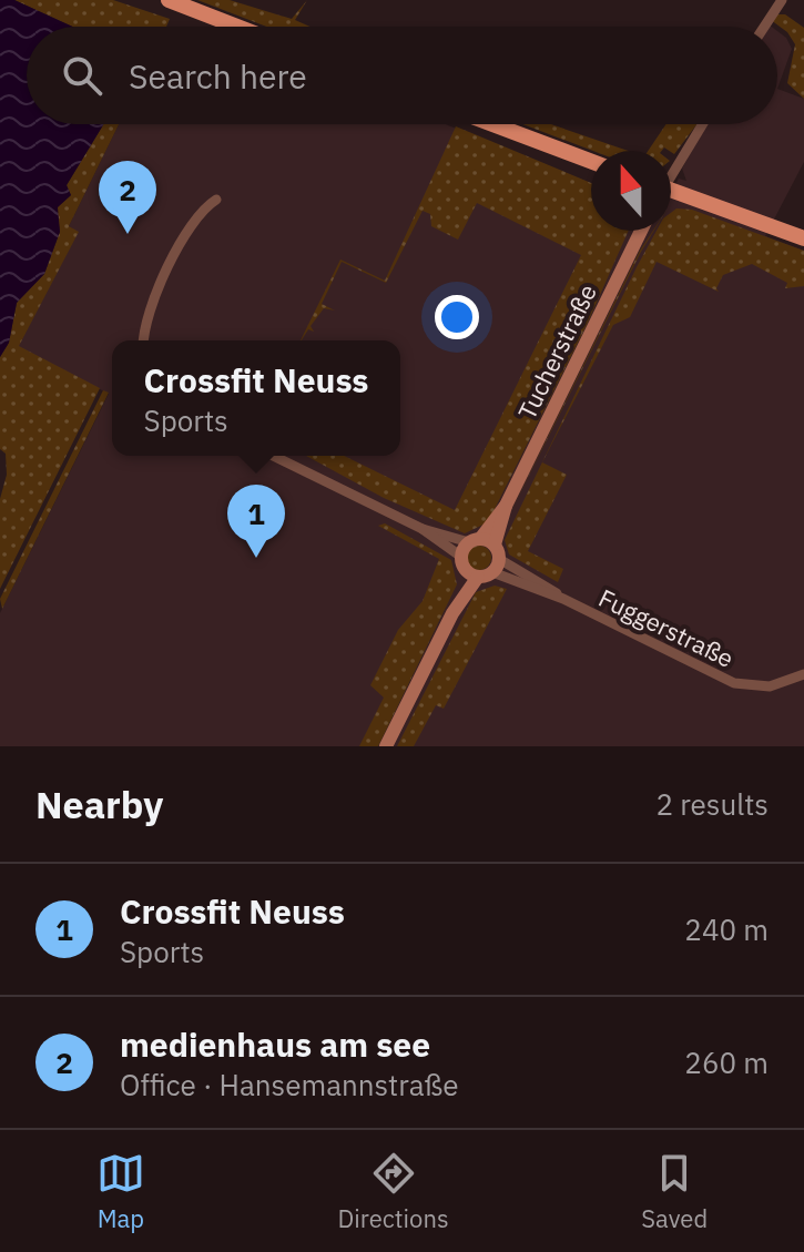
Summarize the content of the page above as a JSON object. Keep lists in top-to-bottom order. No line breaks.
{"streets":{"main road":["Tucherstraße"],"street":["Fuggerstraße"]},"crossings":[["Tucherstraße","Fuggerstraße"]],"north":"top","page":{"search":"Search here","pins":["2","1"],"popup":["Crossfit Neuss","Sports"],"heading":["Nearby","2 results"],"list":[{"mark":"1","name":"Crossfit Neuss","note":"Sports","value":"240 m"},{"mark":"2","name":"medienhaus am see","note":"Office · Hansemannstraße","value":"260 m"}],"nav":["Map","Directions","Saved"]}}
